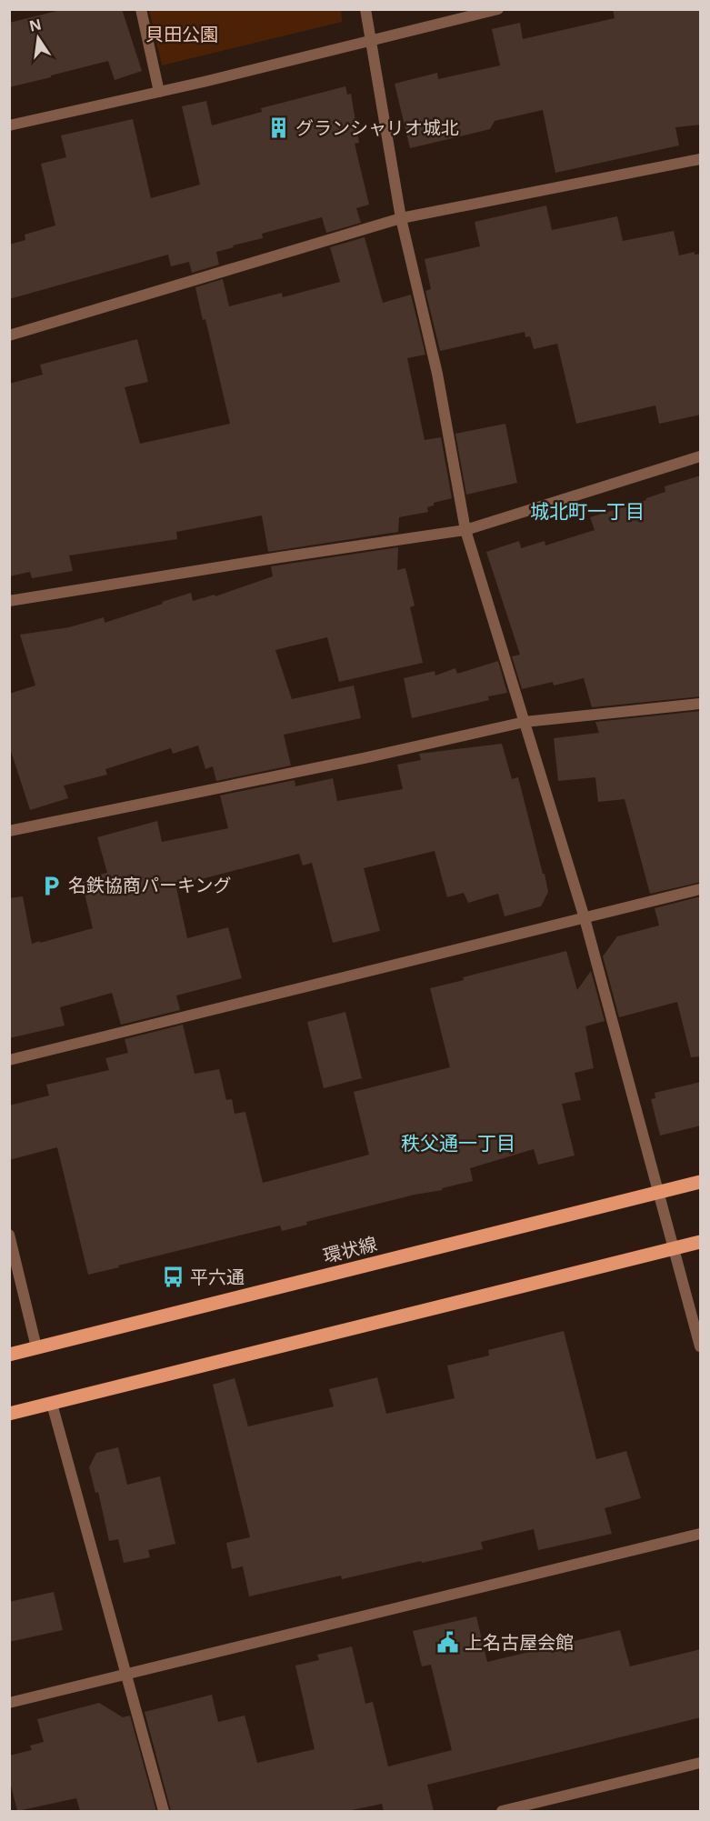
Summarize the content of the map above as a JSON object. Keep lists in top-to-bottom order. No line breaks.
{"streets":{"main road":["環状線"]},"districts":["城北町一丁目","秩父通一丁目"],"parks":["貝田公園"],"places":{"building":["グランシャリオ城北"],"parking":["名鉄協商パーキング"],"bus stop":["平六通"],"public building":["上名古屋会館"]},"north":"top"}
